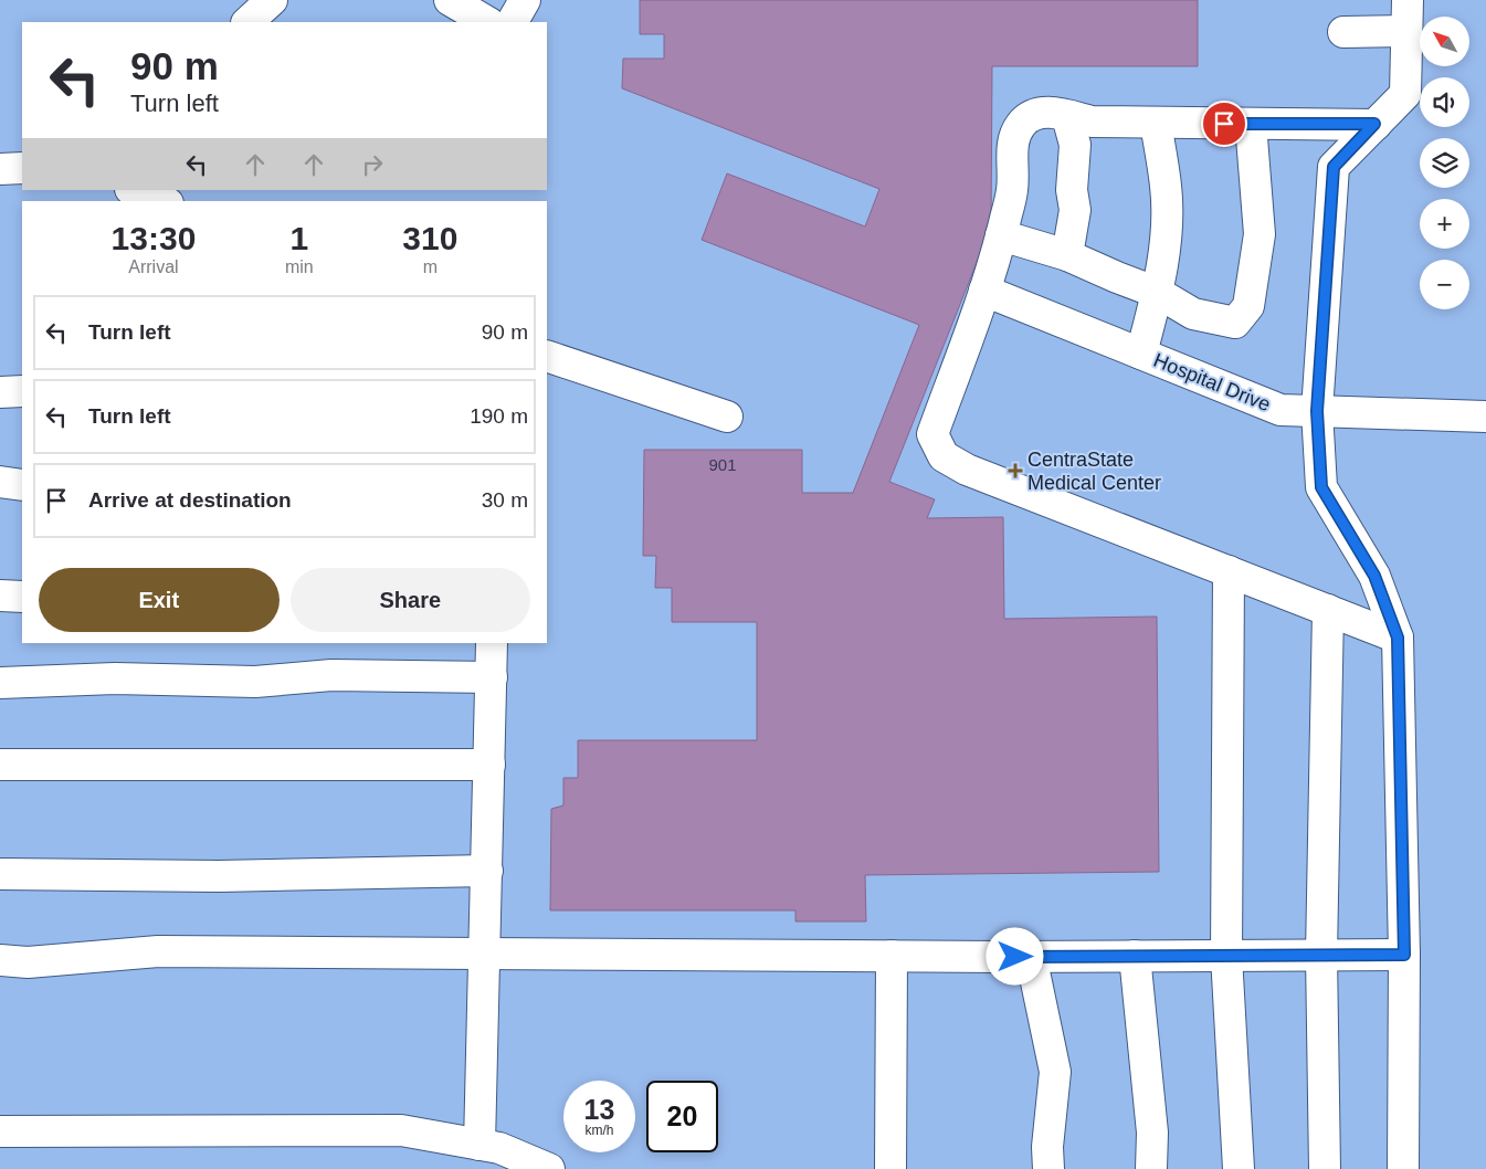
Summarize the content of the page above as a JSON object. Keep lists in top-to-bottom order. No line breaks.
{"streets":{"street":["Hospital Drive"]},"places":{"health":["CentraState Medical Center"]},"house_numbers":["901"],"north":"top left","page":{"map_buttons":["+","−"],"turn":["90 m","Turn left"],"eta":["13:30","Arrival","1","min","310","m"],"list":[{"name":"Turn left","value":"90 m"},{"name":"Turn left","value":"190 m"},{"name":"Arrive at destination","value":"30 m"}],"buttons":["Exit","Share"],"speed":"13 km/h","limit":"20"}}
